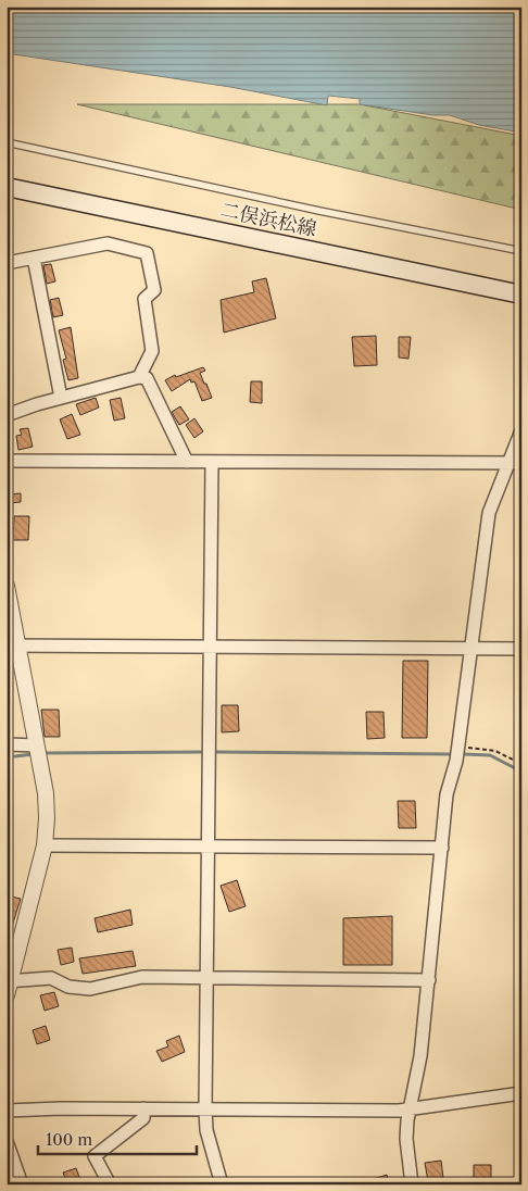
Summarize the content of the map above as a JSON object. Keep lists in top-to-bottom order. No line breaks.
{"streets":{"main road":["二俣浜松線"]},"scale_bar":"100 m"}
